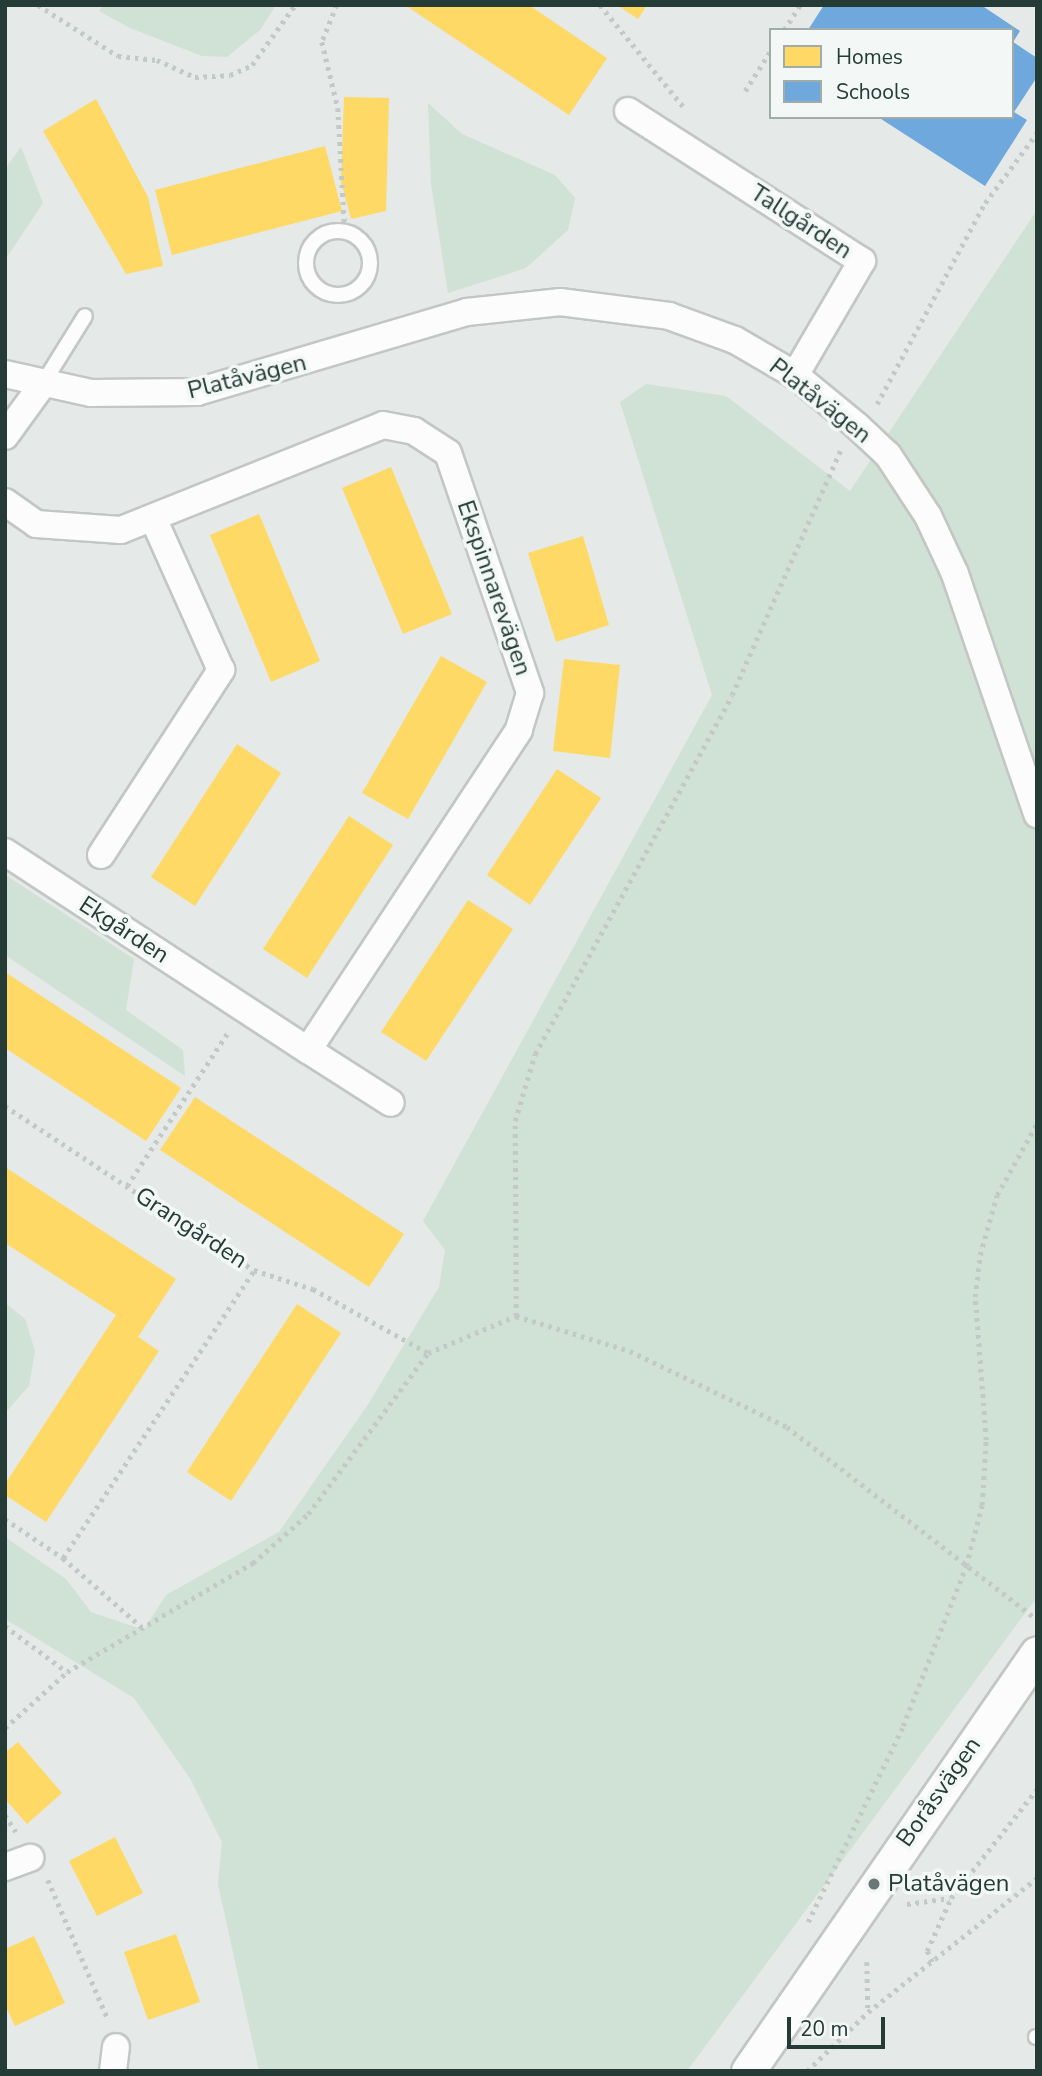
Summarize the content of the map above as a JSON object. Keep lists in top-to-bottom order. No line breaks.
{"streets":{"street":["Tallgården","Platåvägen","Ekspinnarevägen","Ekgården","Boråsvägen"],"path":["Grangården"]},"crossings":[["Tallgården","Platåvägen"],["Ekspinnarevägen","Ekgården"]],"places":["Platåvägen"],"legend":["Homes","Schools"],"scale_bar":"20 m"}
